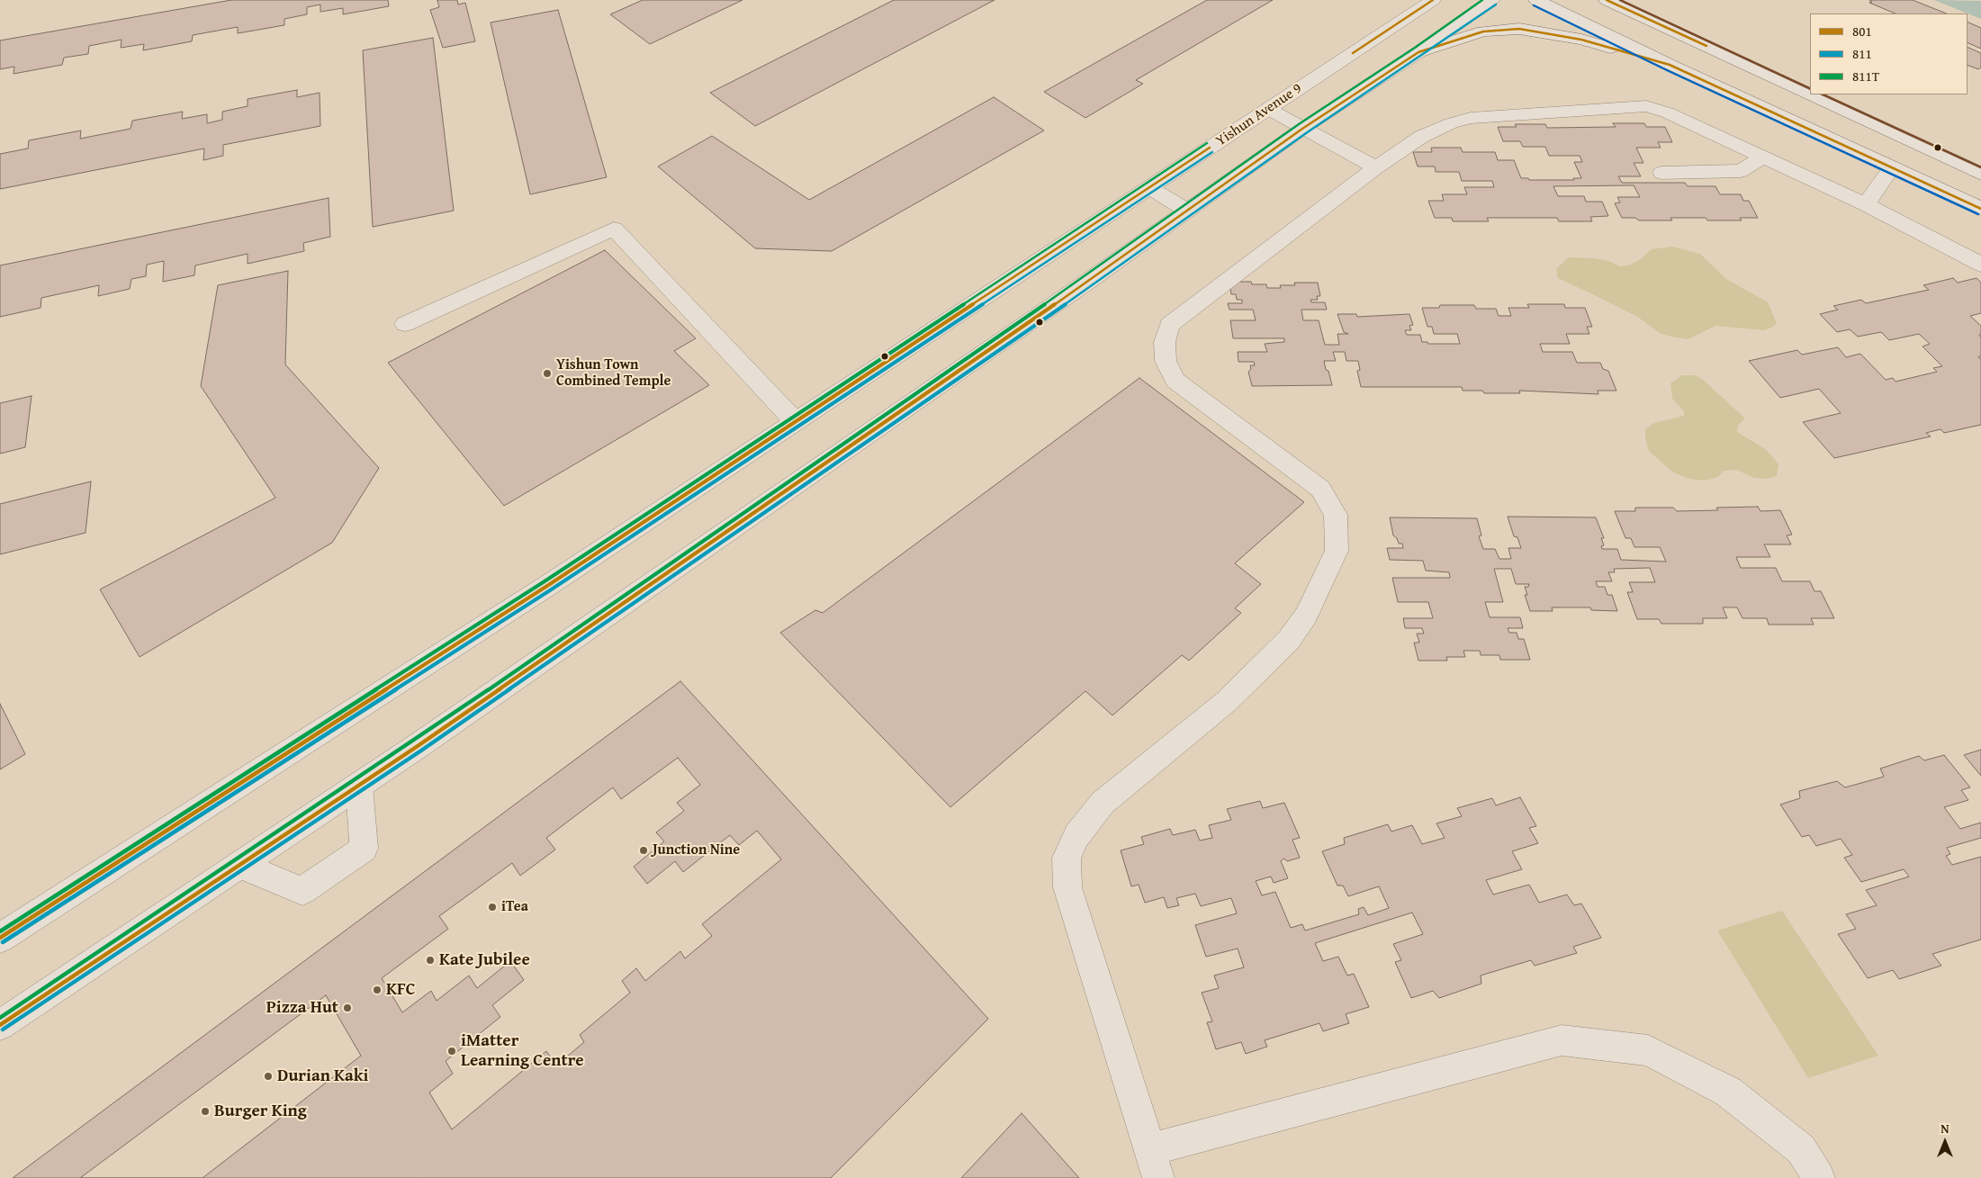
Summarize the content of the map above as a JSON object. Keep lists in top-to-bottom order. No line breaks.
{"streets":{"street":["Yishun Avenue 9"]},"places":["Yishun Town Combined Temple","Junction Nine","iTea","Kate Jubilee","KFC","Pizza Hut","iMatter Learning Centre","Durian Kaki","Burger King"],"lines":["transit line 801","transit line 811T","transit line 811"],"legend":["801","811","811T"],"north":"top"}
